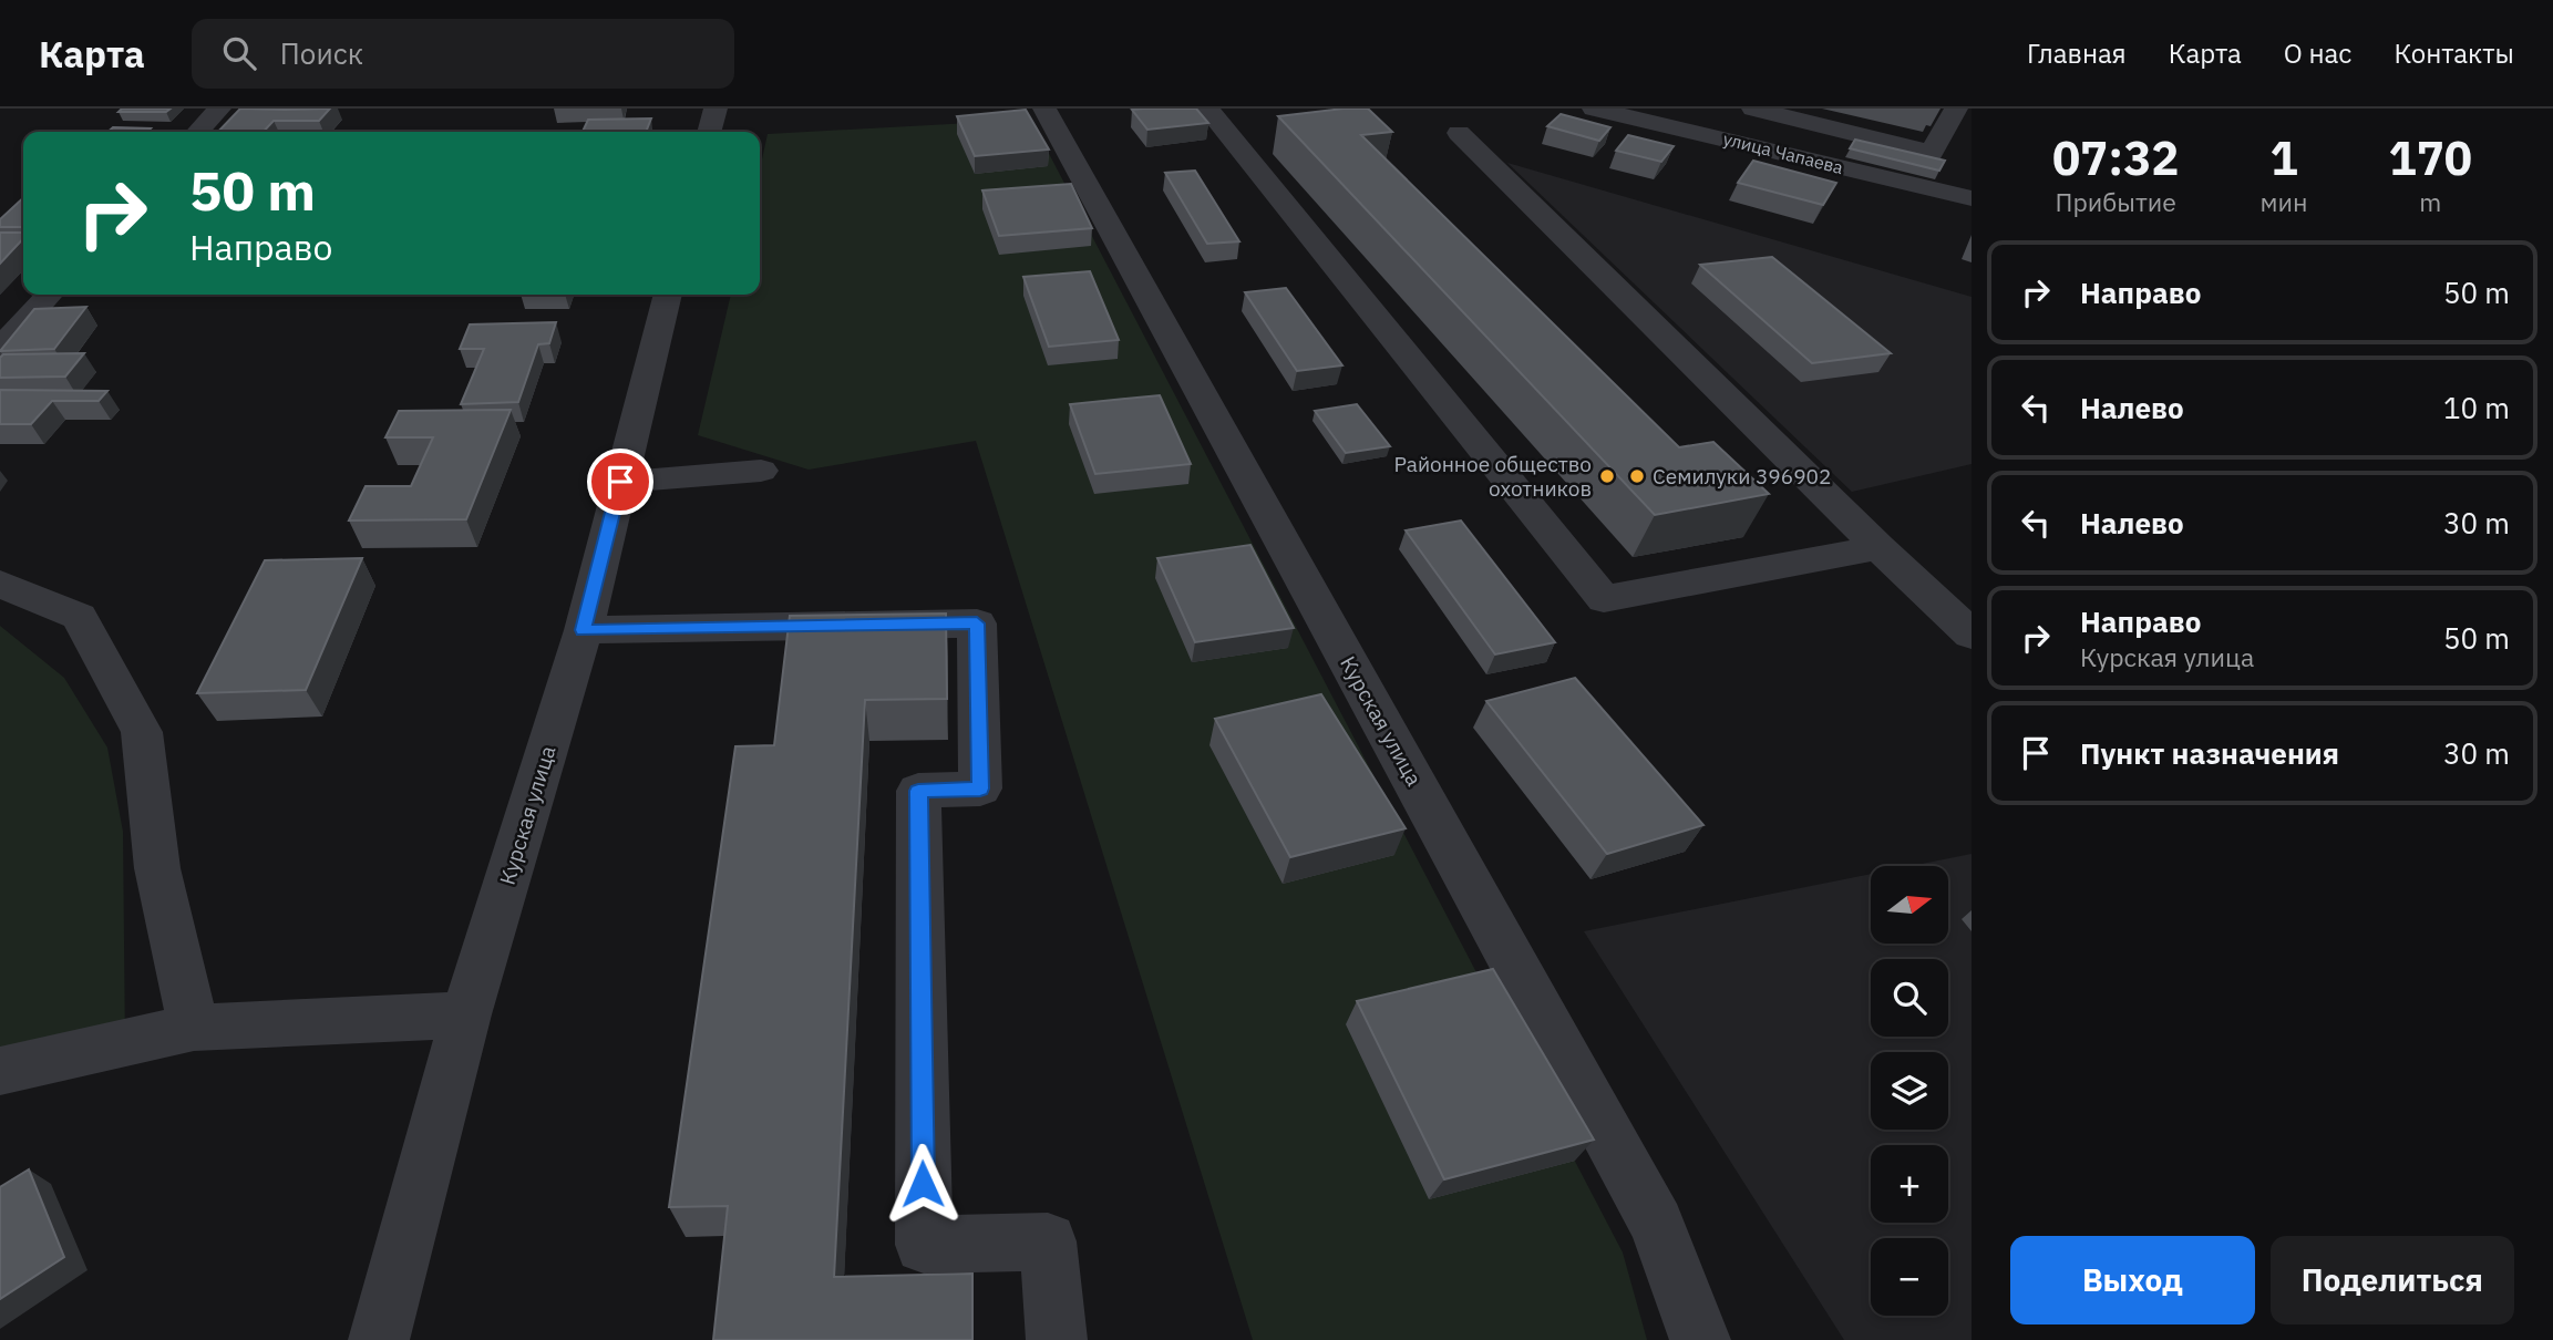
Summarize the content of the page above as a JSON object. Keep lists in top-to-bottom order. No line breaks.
{"streets":{"street":["улица Чапаева","Курская улица"]},"places":["Районное общество охотников","Семилуки 396902"],"north":"right","page":{"header":"Карта","search":"Поиск","nav":["Главная","Карта","О нас","Контакты"],"eta":["07:32","Прибытие","1","мин","170","m"],"turn":["50 m","Направо"],"list":[{"name":"Направо","value":"50 m"},{"name":"Налево","value":"10 m"},{"name":"Налево","value":"30 m"},{"name":"Направо","note":"Курская улица","value":"50 m"},{"name":"Пункт назначения","value":"30 m"}],"map_buttons":["+","−"],"buttons":["Выход","Поделиться"]}}
